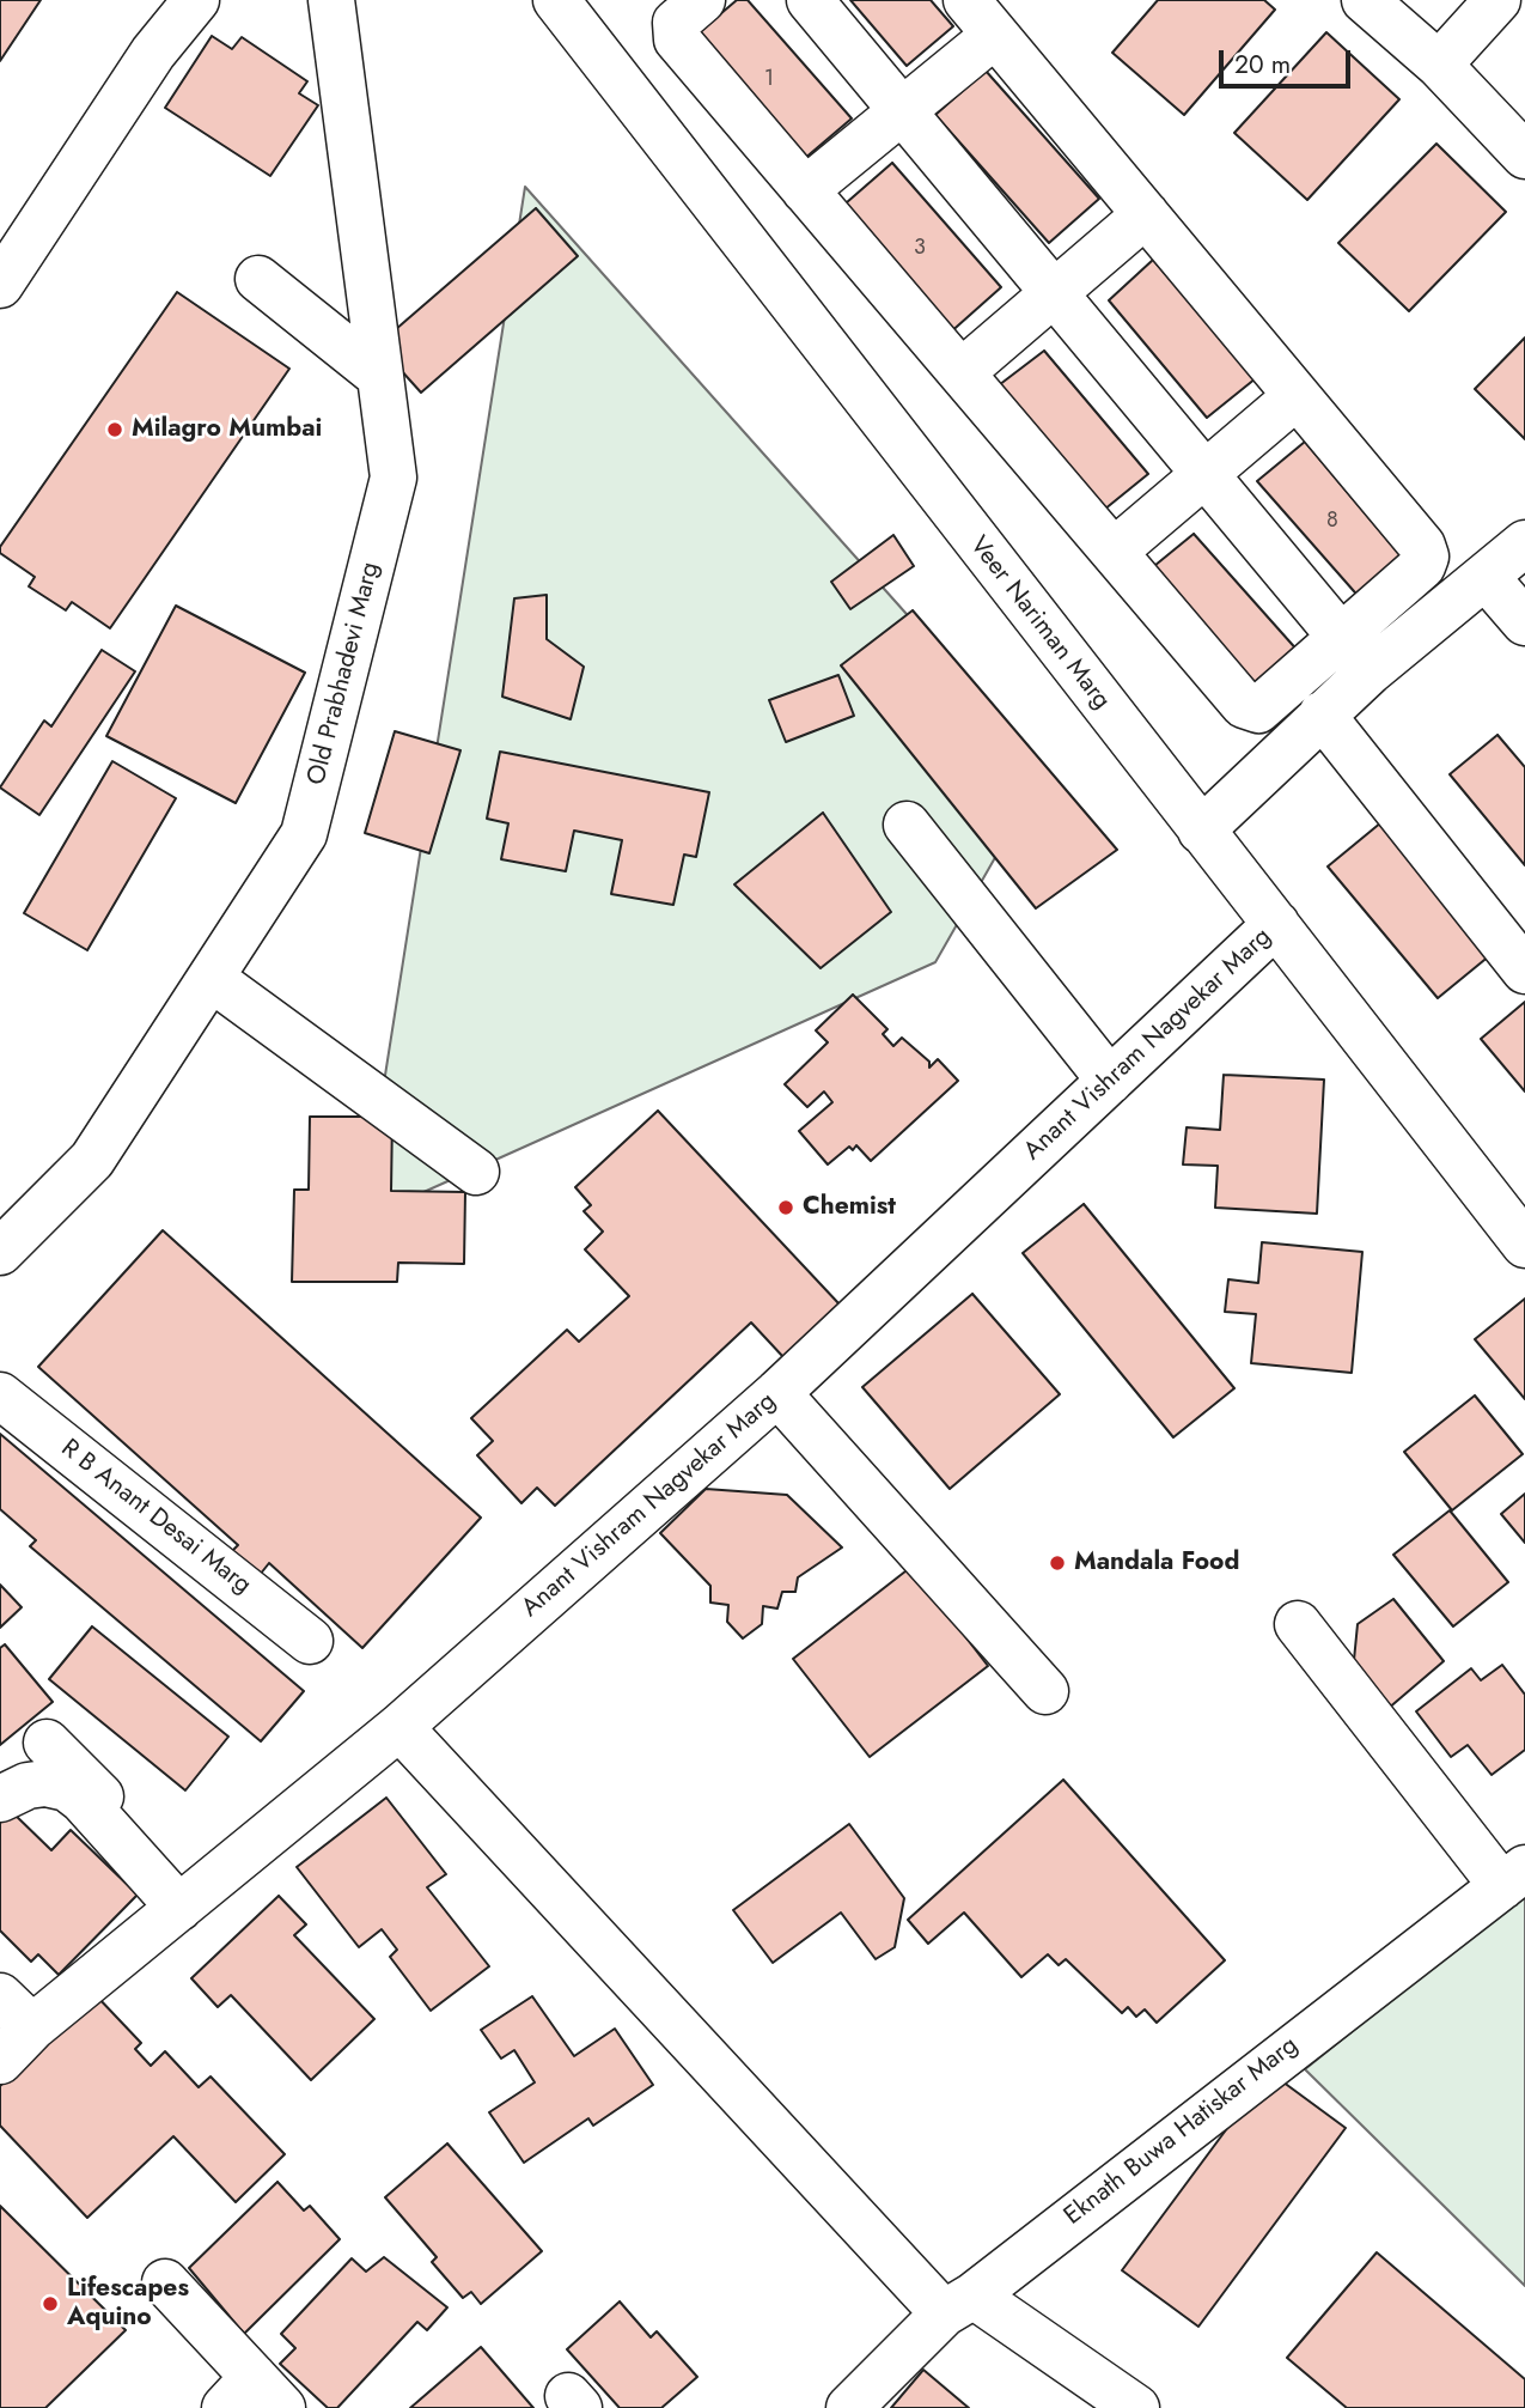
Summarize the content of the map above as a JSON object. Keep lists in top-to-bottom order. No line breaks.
{"streets":{"street":["Veer Nariman Marg","Old Prabhadevi Marg","Anant Vishram Nagvekar Marg","R B Anant Desai Marg","Eknath Buwa Hatiskar Marg"]},"crossings":[["Veer Nariman Marg","Anant Vishram Nagvekar Marg"]],"places":["Milagro Mumbai","Chemist","Mandala Food","Lifescapes Aquino"],"house_numbers":["1","3","8"],"scale_bar":"20 m"}
